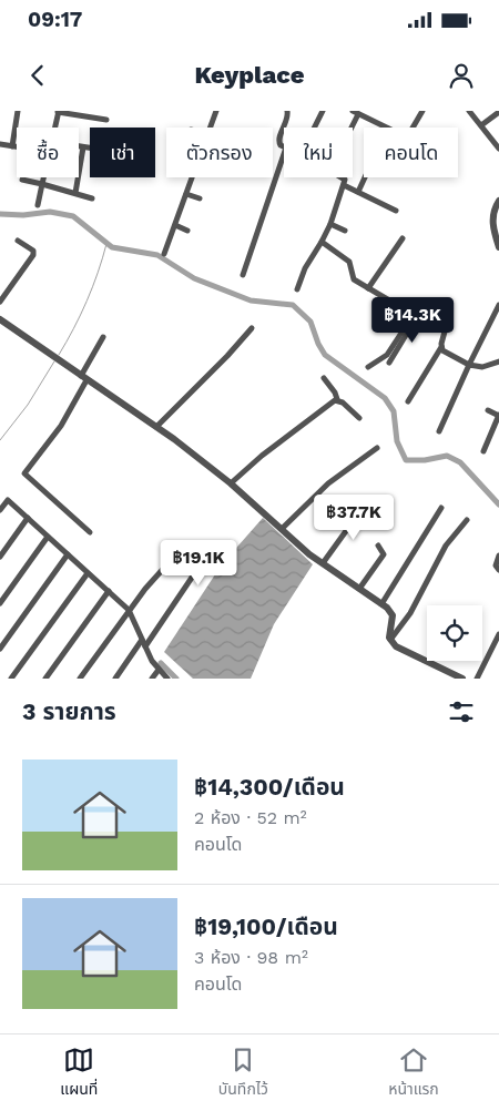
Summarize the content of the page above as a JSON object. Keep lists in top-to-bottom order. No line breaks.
{"page":{"status":"09:17","header":"Keyplace","chip":["ซื้อ","เช่า","ตัวกรอง","ใหม่","คอนโด"],"price":["฿14.3K","฿37.7K","฿19.1K"],"heading":"3 รายการ","list":[{"name":"฿14,300/เดือน","note":"2 ห้อง · 52 m² · คอนโด"},{"name":"฿19,100/เดือน","note":"3 ห้อง · 98 m² · คอนโด"}],"tabs":["แผนที่","บันทึกไว้","หน้าแรก"]}}
